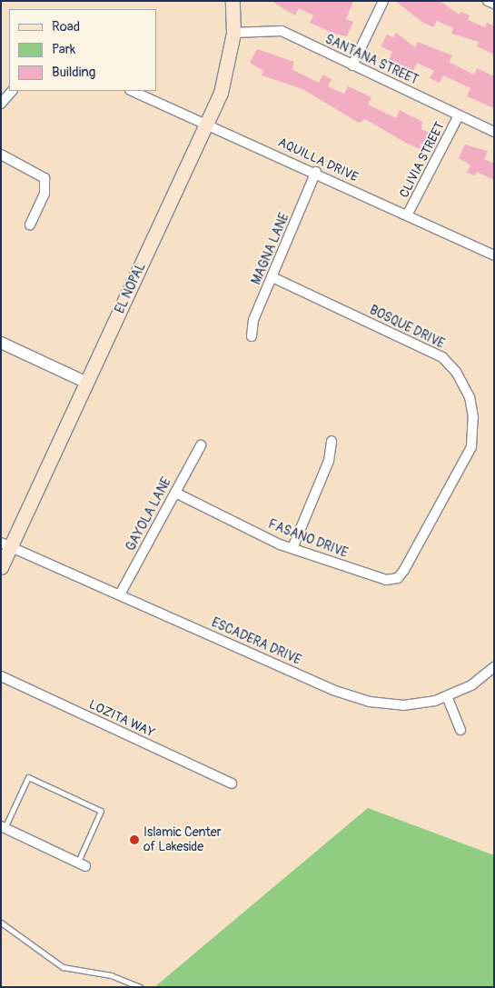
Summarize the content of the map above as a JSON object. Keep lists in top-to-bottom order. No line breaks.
{"streets":{"main road":["EL NOPAL"],"street":["SANTANA STREET","AQUILLA DRIVE","CLIVIA STREET","MAGNA LANE","BOSQUE DRIVE","GAYOLA LANE","FASANO DRIVE","ESCADERA DRIVE","LOZITA WAY"]},"crossings":[["SANTANA STREET","CLIVIA STREET"],["SANTANA STREET","EL NOPAL"],["AQUILLA DRIVE","CLIVIA STREET"],["AQUILLA DRIVE","MAGNA LANE"],["AQUILLA DRIVE","EL NOPAL"],["MAGNA LANE","BOSQUE DRIVE"],["EL NOPAL","ESCADERA DRIVE"],["BOSQUE DRIVE","FASANO DRIVE"],["GAYOLA LANE","FASANO DRIVE"],["GAYOLA LANE","ESCADERA DRIVE"]],"places":["Islamic Center of Lakeside"],"legend":["Road","Park","Building"]}
